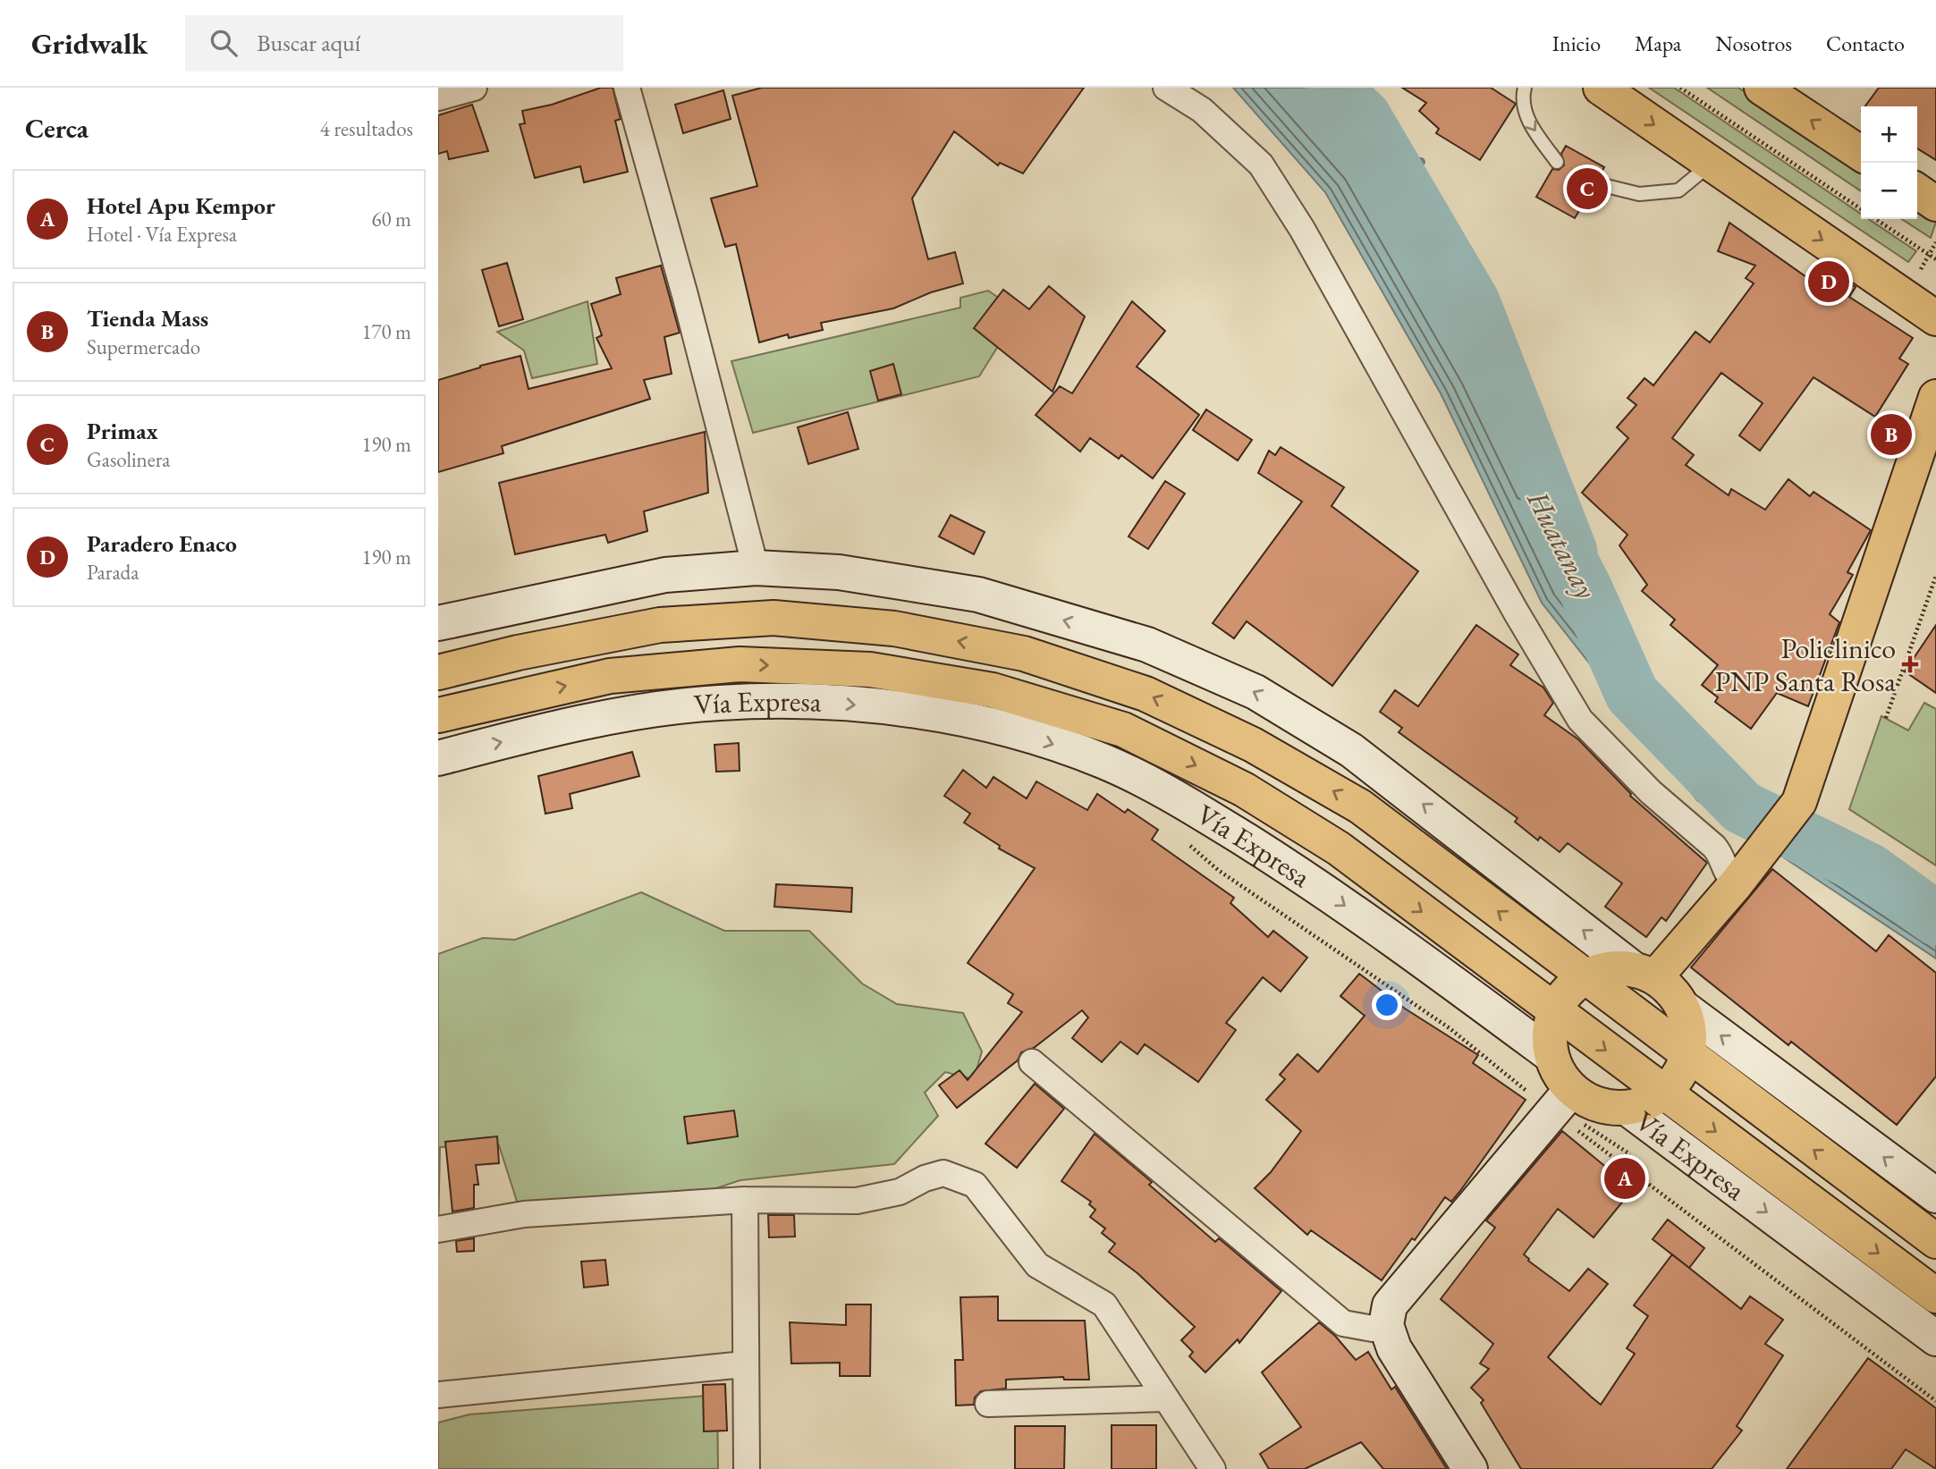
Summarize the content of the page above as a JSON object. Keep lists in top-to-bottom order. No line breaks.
{"streets":{"main road":["Vía Expresa"]},"water":["Huatanay"],"places":{"health":["Policlinico PNP Santa Rosa"]},"page":{"header":"Gridwalk","search":"Buscar aquí","nav":["Inicio","Mapa","Nosotros","Contacto"],"heading":["Cerca","4 resultados"],"map_buttons":["+","−"],"pins":["C","D","B","A"],"list":[{"mark":"A","name":"Hotel Apu Kempor","note":"Hotel · Vía Expresa","value":"60 m"},{"mark":"B","name":"Tienda Mass","note":"Supermercado","value":"170 m"},{"mark":"C","name":"Primax","note":"Gasolinera","value":"190 m"},{"mark":"D","name":"Paradero Enaco","note":"Parada","value":"190 m"}]}}
